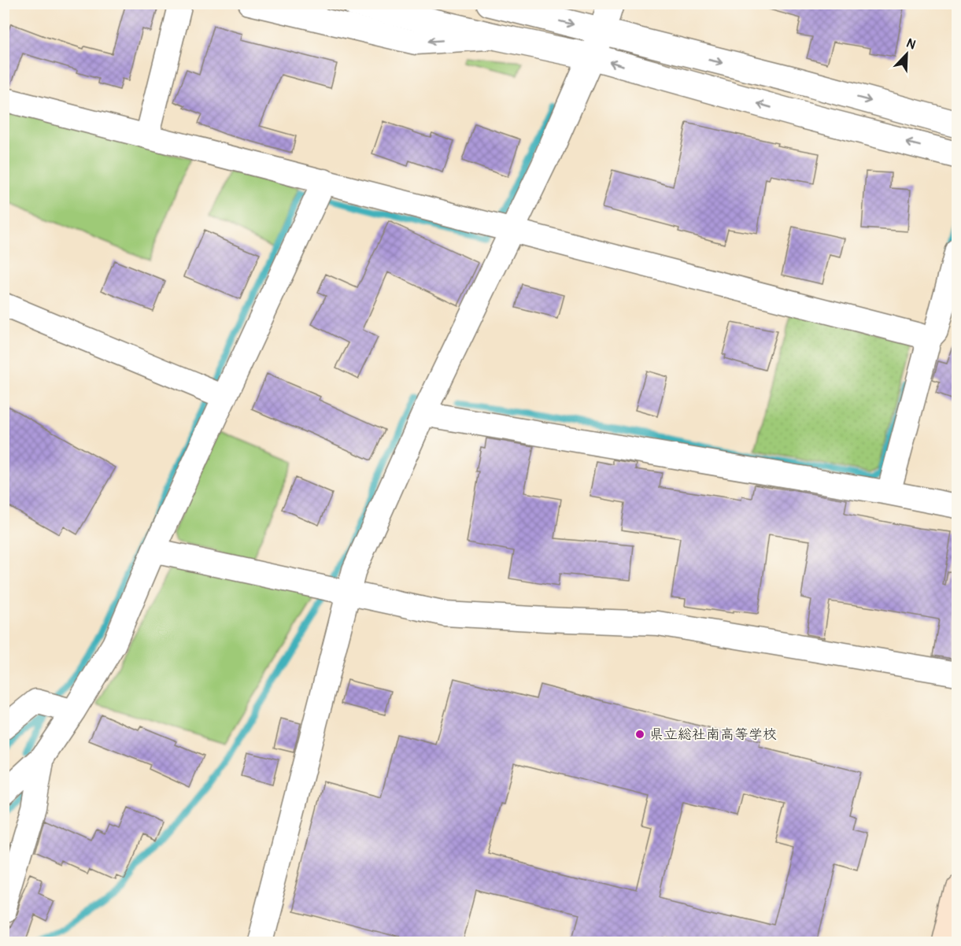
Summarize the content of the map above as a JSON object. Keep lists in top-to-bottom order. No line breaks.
{"places":["県立総社南高等学校"],"north":"top right"}
